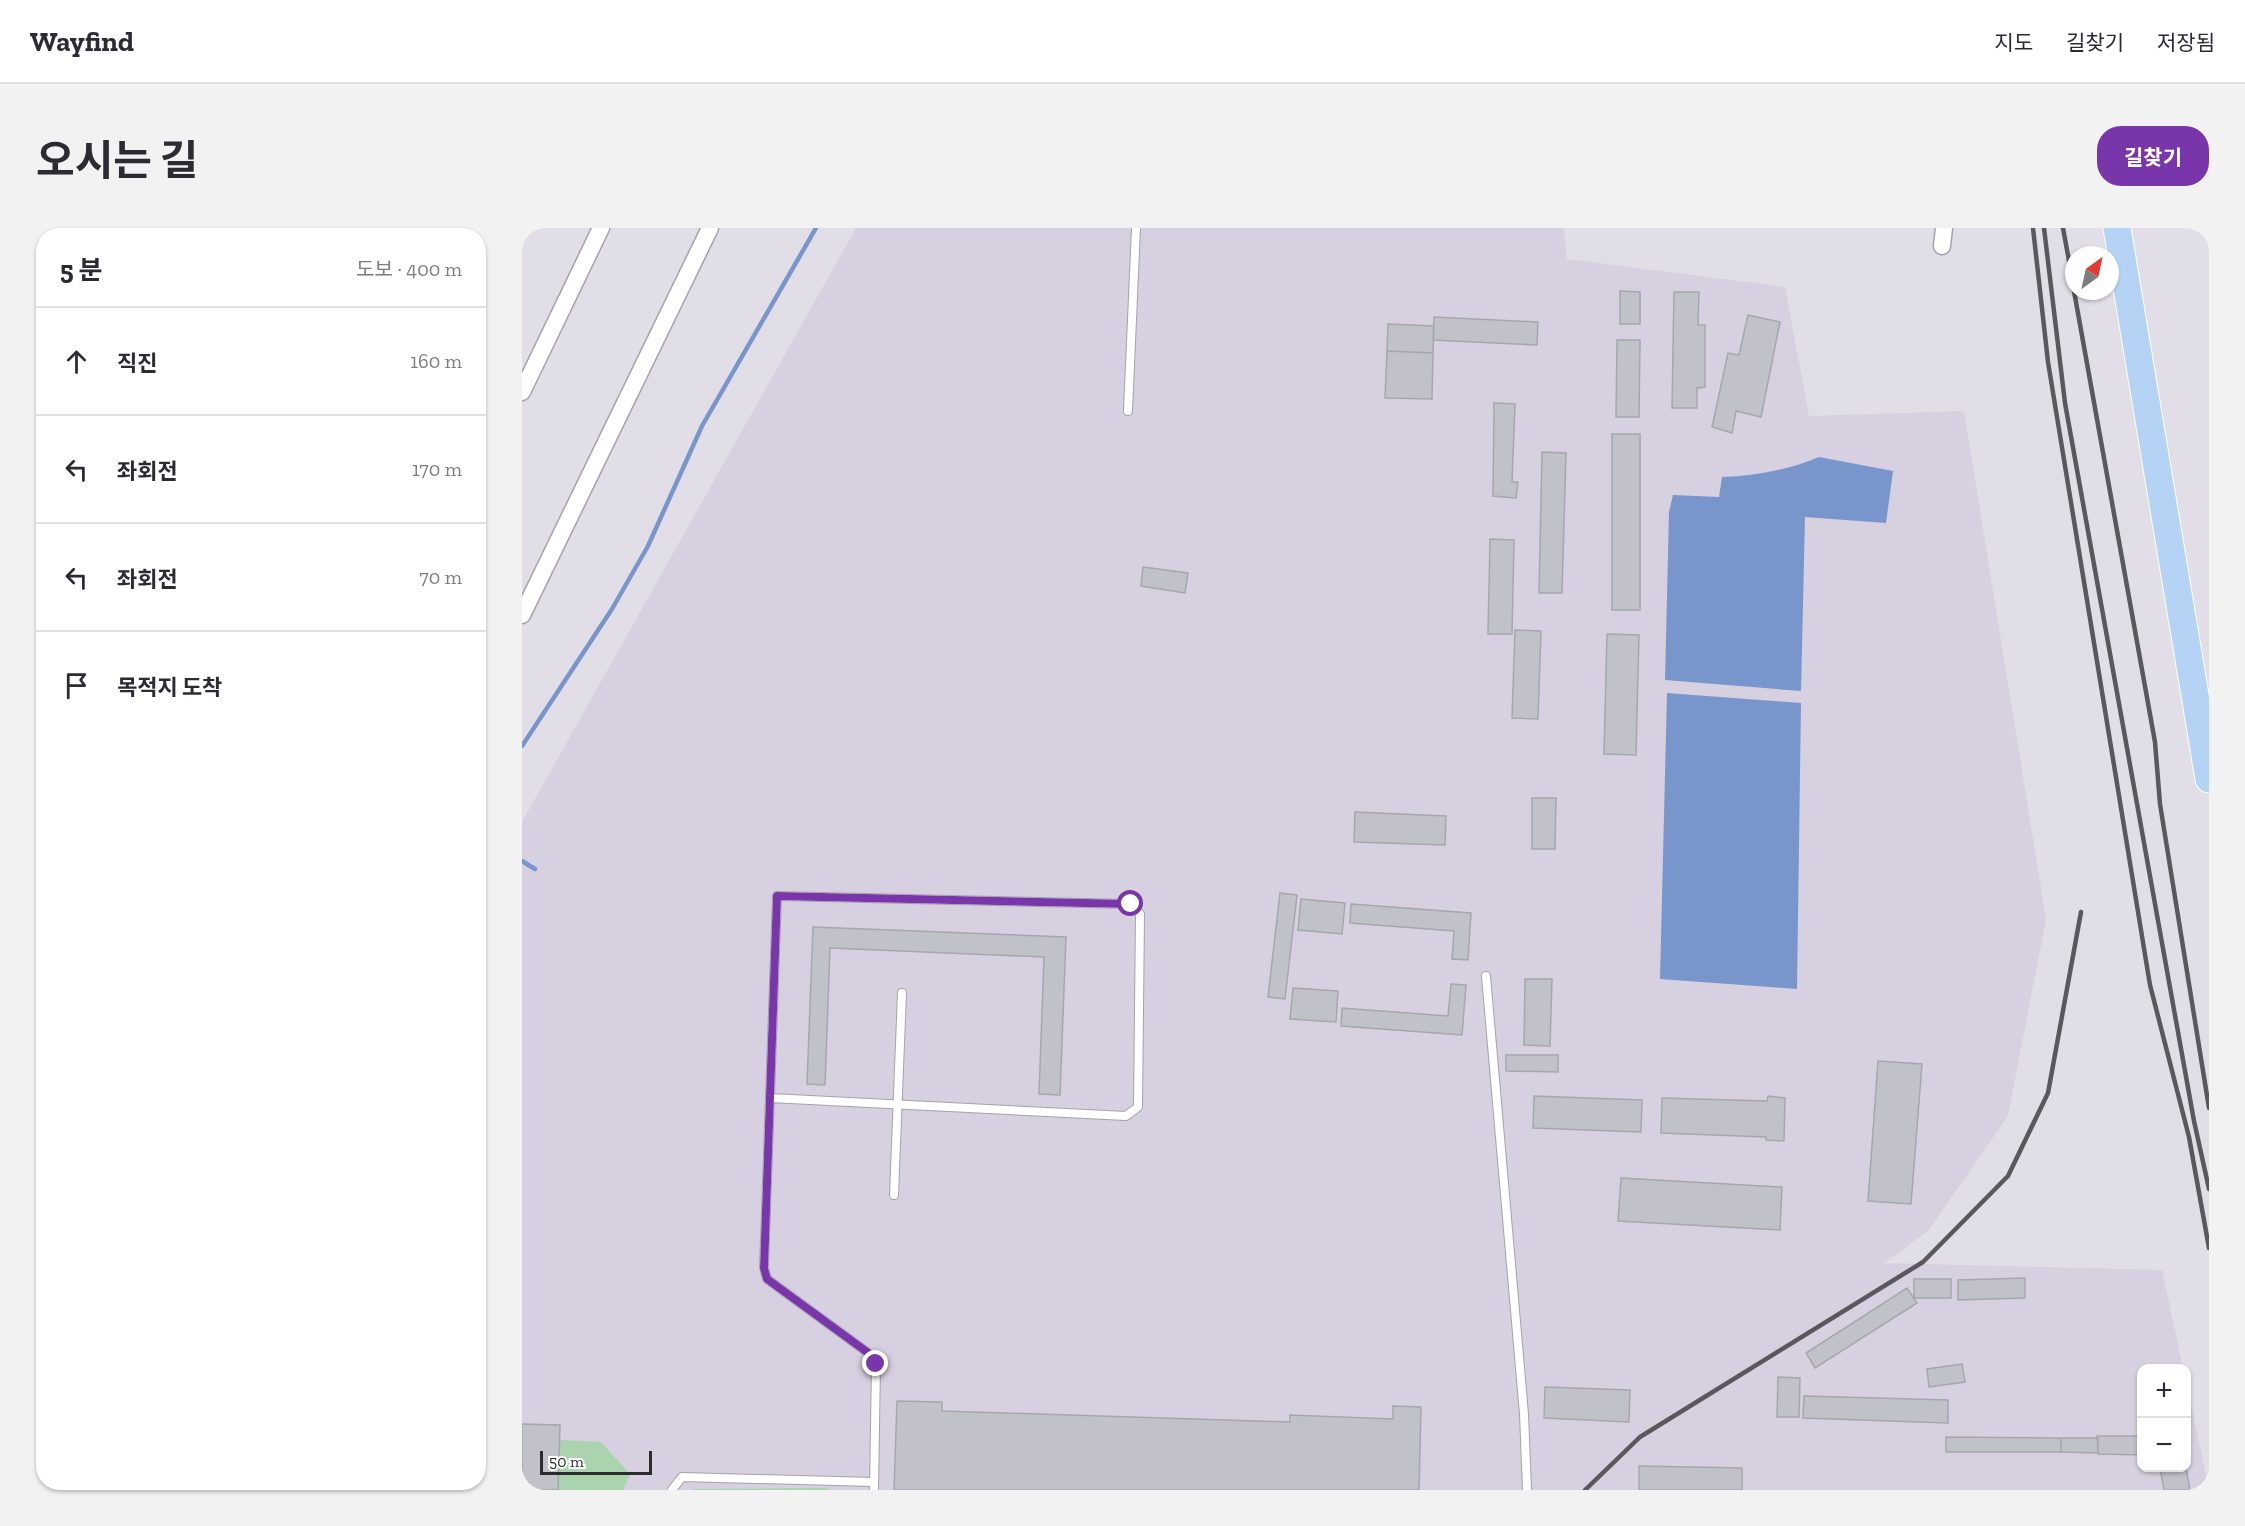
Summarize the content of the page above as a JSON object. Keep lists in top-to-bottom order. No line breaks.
{"scale_bar":"50 m","north":"top right","page":{"header":"Wayfind","nav":["지도","길찾기","저장됨"],"title":"오시는 길","buttons":"길찾기","heading":["5 분","도보 · 400 m"],"list":[["직진","160 m"],["좌회전","170 m"],["좌회전","70 m"],"목적지 도착"],"map_buttons":["+","−"],"scale":"50 m"}}
